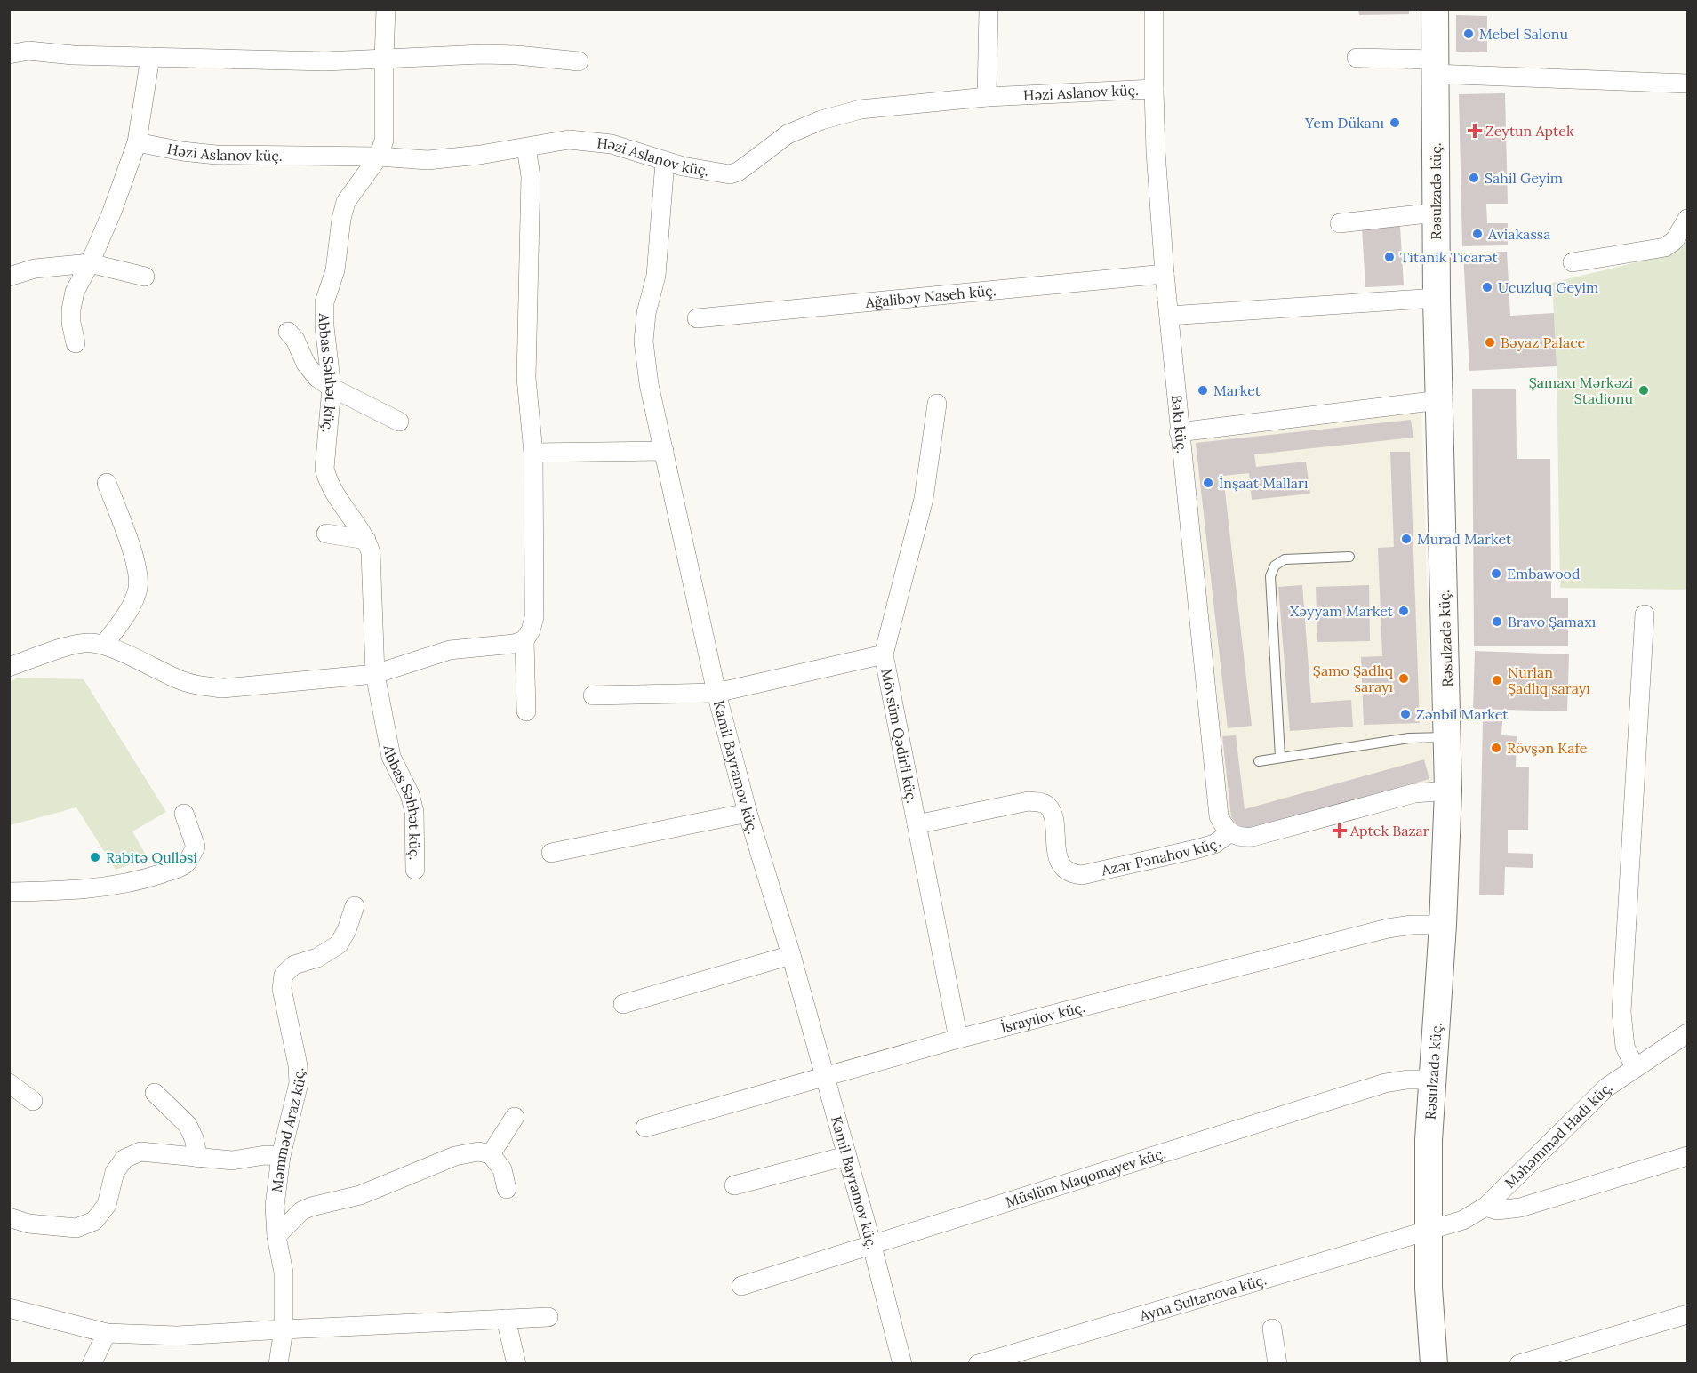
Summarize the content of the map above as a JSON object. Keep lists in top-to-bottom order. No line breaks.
{"streets":{"street":["Həzi Aslanov küç.","Rəsulzadə küç.","Ağalibəy Naseh küç.","Abbas Səhhət küç.","Bakı küç.","Mövsüm Qədirli küç.","Kamil Bayramov küç.","Azər Pənahov küç.","İsrayılov küç.","Məmməd Araz küç.","Məhəmməd Hadi küç.","Müslüm Maqomayev küç.","Ayna Sultanova küç."]},"crossings":[["Həzi Aslanov küç.","Abbas Səhhət küç."],["Həzi Aslanov küç.","Bakı küç."],["Həzi Aslanov küç.","Kamil Bayramov küç."],["Rəsulzadə küç.","Azər Pənahov küç."],["Rəsulzadə küç.","İsrayılov küç."],["Rəsulzadə küç.","Məhəmməd Hadi küç."],["Rəsulzadə küç.","Müslüm Maqomayev küç."],["Rəsulzadə küç.","Ayna Sultanova küç."],["Ağalibəy Naseh küç.","Bakı küç."],["Bakı küç.","Azər Pənahov küç."],["Mövsüm Qədirli küç.","Azər Pənahov küç."],["Mövsüm Qədirli küç.","İsrayılov küç."],["Kamil Bayramov küç.","İsrayılov küç."],["Kamil Bayramov küç.","Müslüm Maqomayev küç."],["Məhəmməd Hadi küç.","Ayna Sultanova küç."]],"places":{"other":["Mebel Salonu","Yem Dükanı","Sahil Geyim","Aviakassa","Titanik Ticarət","Ucuzluq Geyim","Bəyaz Palace","Market","Şamaxı Mərkəzi Stadionu","İnşaat Malları","Murad Market","Embawood","Xəyyam Market","Bravo Şamaxı","Şamo Şadlıq sarayı","Nurlan Şadlıq sarayı","Zənbil Market","Rövşən Kafe","Rabitə Qulləsi"],"health":["Zeytun Aptek","Aptek Bazar"]}}
